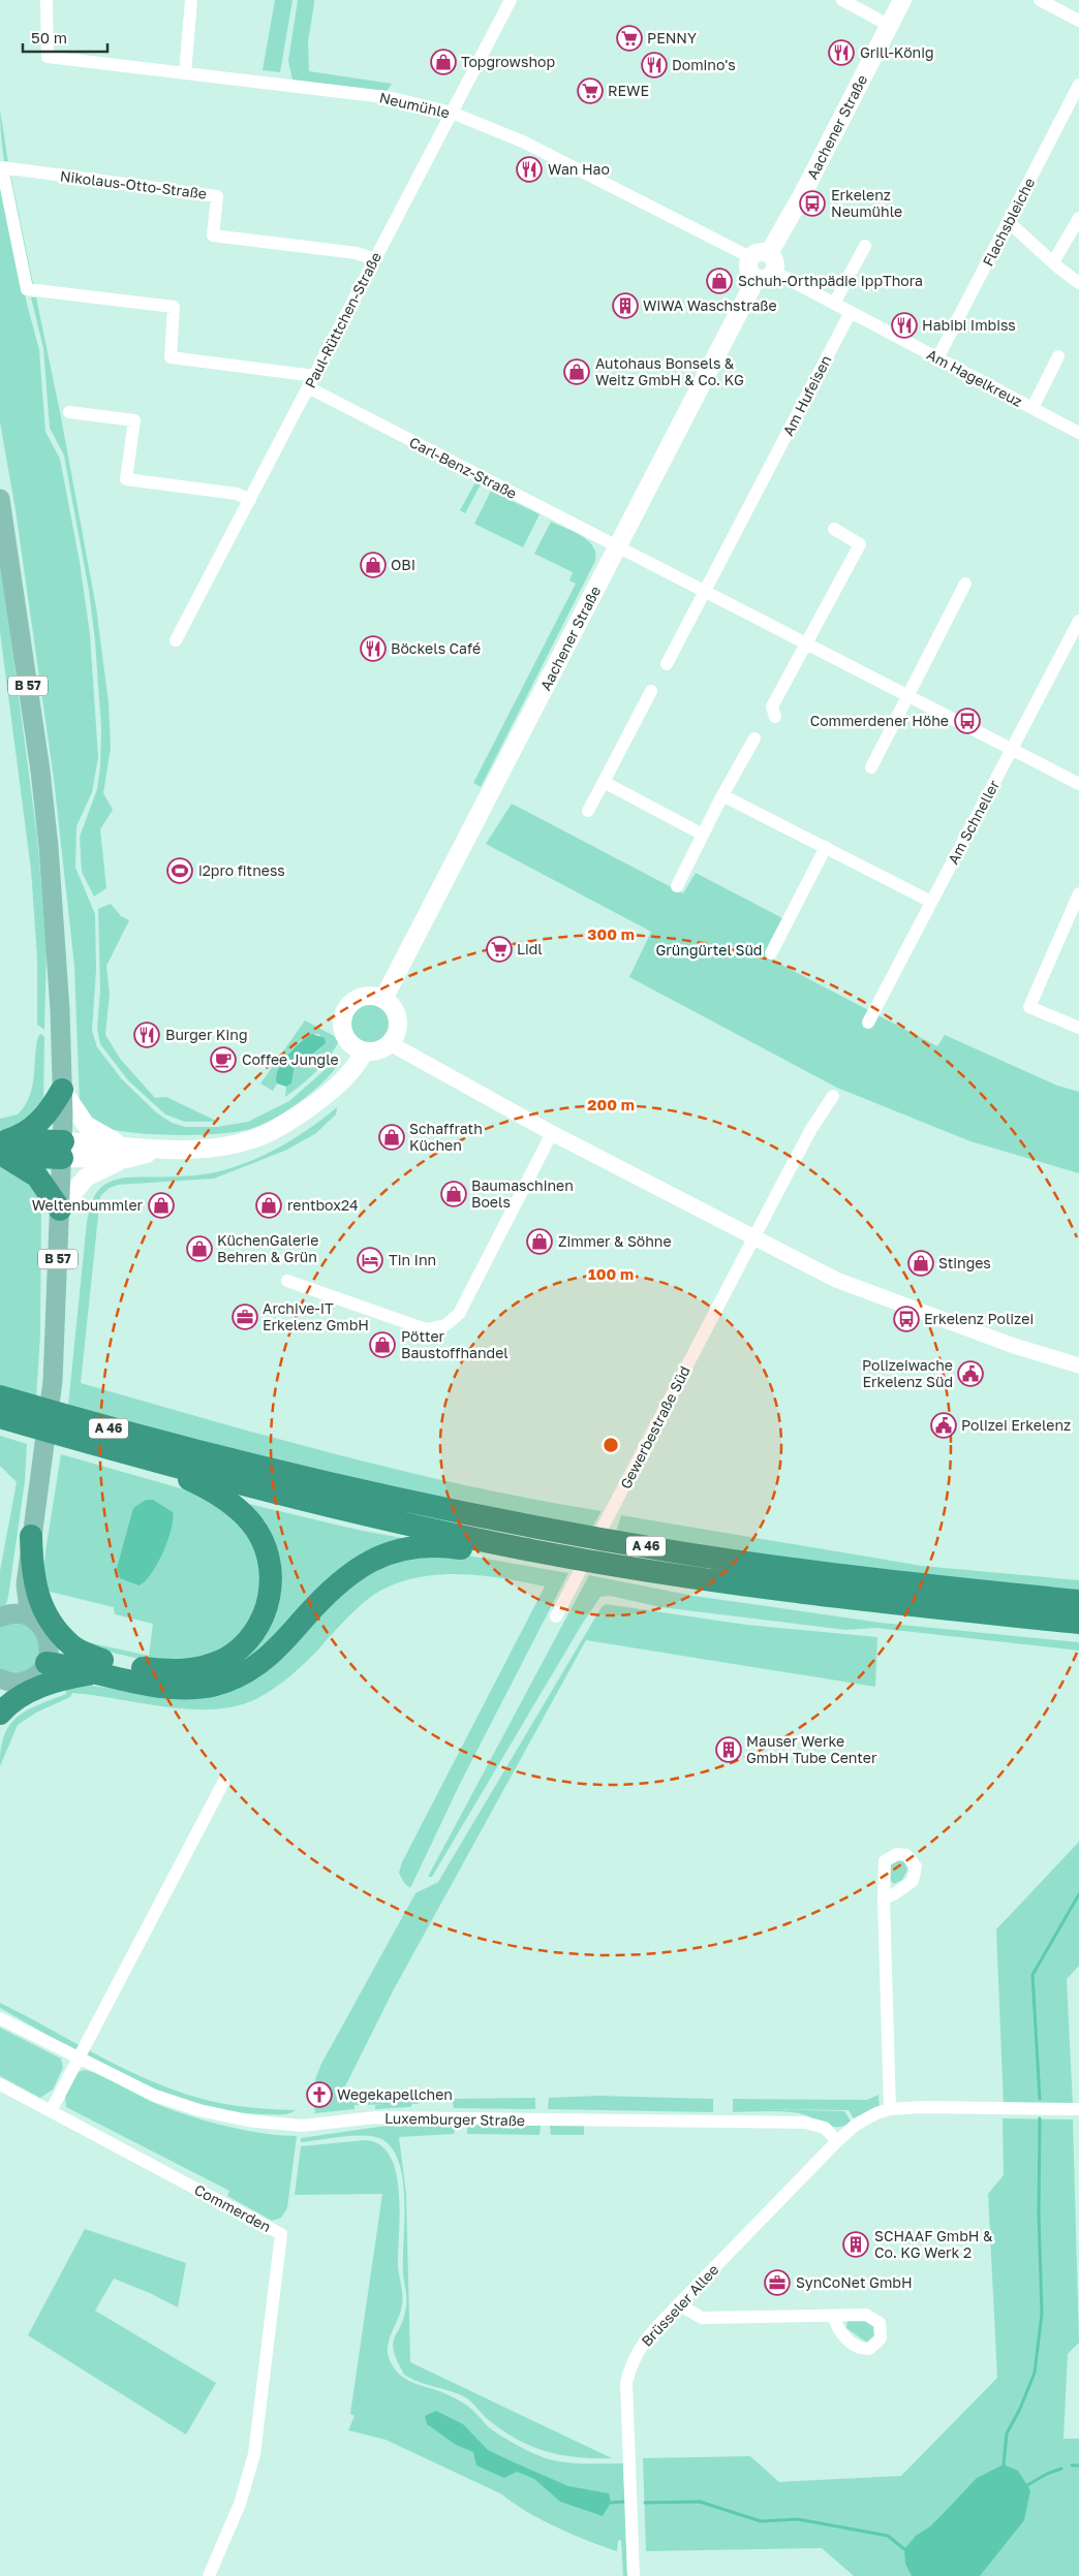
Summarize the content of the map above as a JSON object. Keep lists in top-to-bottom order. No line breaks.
{"streets":{"highway":["A 46"],"main road":["Aachener Straße","B 57"],"street":["Neumühle","Nikolaus-Otto-Straße","Flachsbleiche","Paul-Rüttchen-Straße","Am Hagelkreuz","Am Hufeisen","Carl-Benz-Straße","Am Schneller","Gewerbestraße Süd","Luxemburger Straße","Commerden","Brüsseler Allee"]},"crossings":[["Neumühle","Aachener Straße"],["Neumühle","Paul-Rüttchen-Straße"],["Neumühle","Am Hagelkreuz"],["Aachener Straße","Am Hagelkreuz"],["Aachener Straße","Carl-Benz-Straße"],["Nikolaus-Otto-Straße","Paul-Rüttchen-Straße"],["Nikolaus-Otto-Straße","Carl-Benz-Straße"],["Flachsbleiche","Am Hagelkreuz"],["Paul-Rüttchen-Straße","Carl-Benz-Straße"],["Am Hagelkreuz","Am Hufeisen"],["Luxemburger Straße","Brüsseler Allee"]],"parks":["Grüngürtel Süd"],"places":{"supermarket":["PENNY","REWE","Lidl"],"restaurant":["Grill-König","Domino's","Wan Hao","Habibi Imbiss","Böckels Café","Burger King"],"shop":["Topgrowshop","Schuh-Orthpädie IppThora","Autohaus Bonsels & Weitz GmbH & Co. KG","OBI","Schaffrath Küchen","Baumaschinen Boels","Weltenbummler","rentbox24","Zimmer & Söhne","KüchenGalerie Behren & Grün","Stinges","Pötter Baustoffhandel"],"bus stop":["Erkelenz Neumühle","Commerdener Höhe","Erkelenz Polizei"],"building":["WiWA Waschstraße","Mauser Werke GmbH Tube Center","SCHAAF GmbH & Co. KG Werk 2"],"sports":["i2pro fitness"],"cafe":["Coffee Jungle"],"hotel":["Tin Inn"],"office":["Archive-IT Erkelenz GmbH","SynCoNet GmbH"],"public building":["Polizeiwache Erkelenz Süd","Polizei Erkelenz"],"church":["Wegekapellchen"]},"scale_bar":"50 m","rings":["300 m","200 m","100 m"]}
